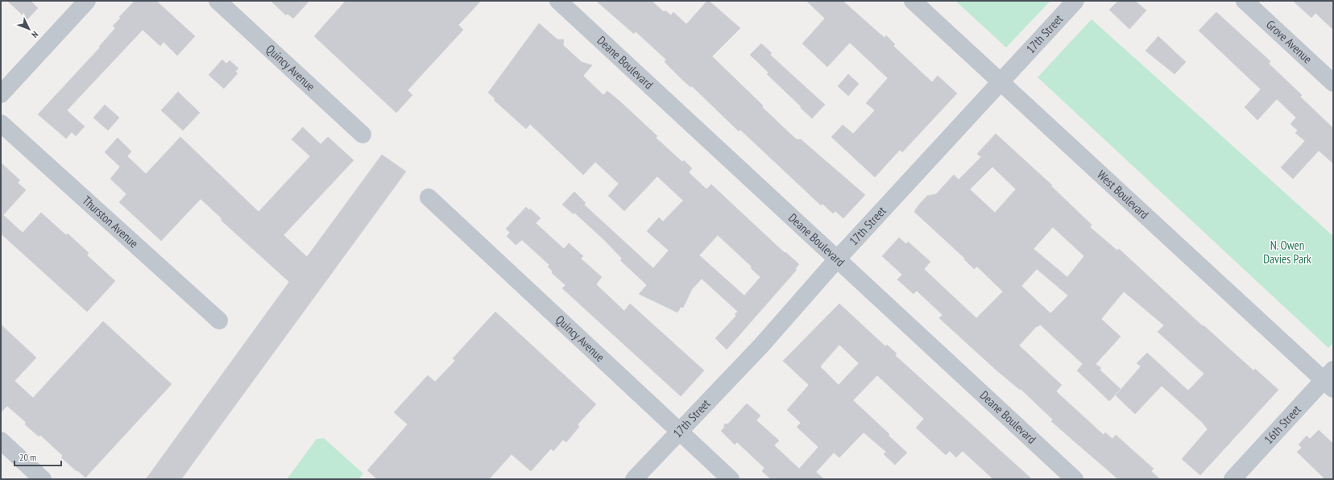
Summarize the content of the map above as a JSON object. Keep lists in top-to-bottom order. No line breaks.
{"streets":{"street":["17th Street","Grove Avenue","Deane Boulevard","Quincy Avenue","West Boulevard","Thurston Avenue","16th Street"]},"crossings":[["17th Street","Deane Boulevard"],["17th Street","Quincy Avenue"],["17th Street","West Boulevard"],["West Boulevard","16th Street"]],"parks":["N. Owen Davies Park"],"scale_bar":"20 m","north":"bottom right"}
